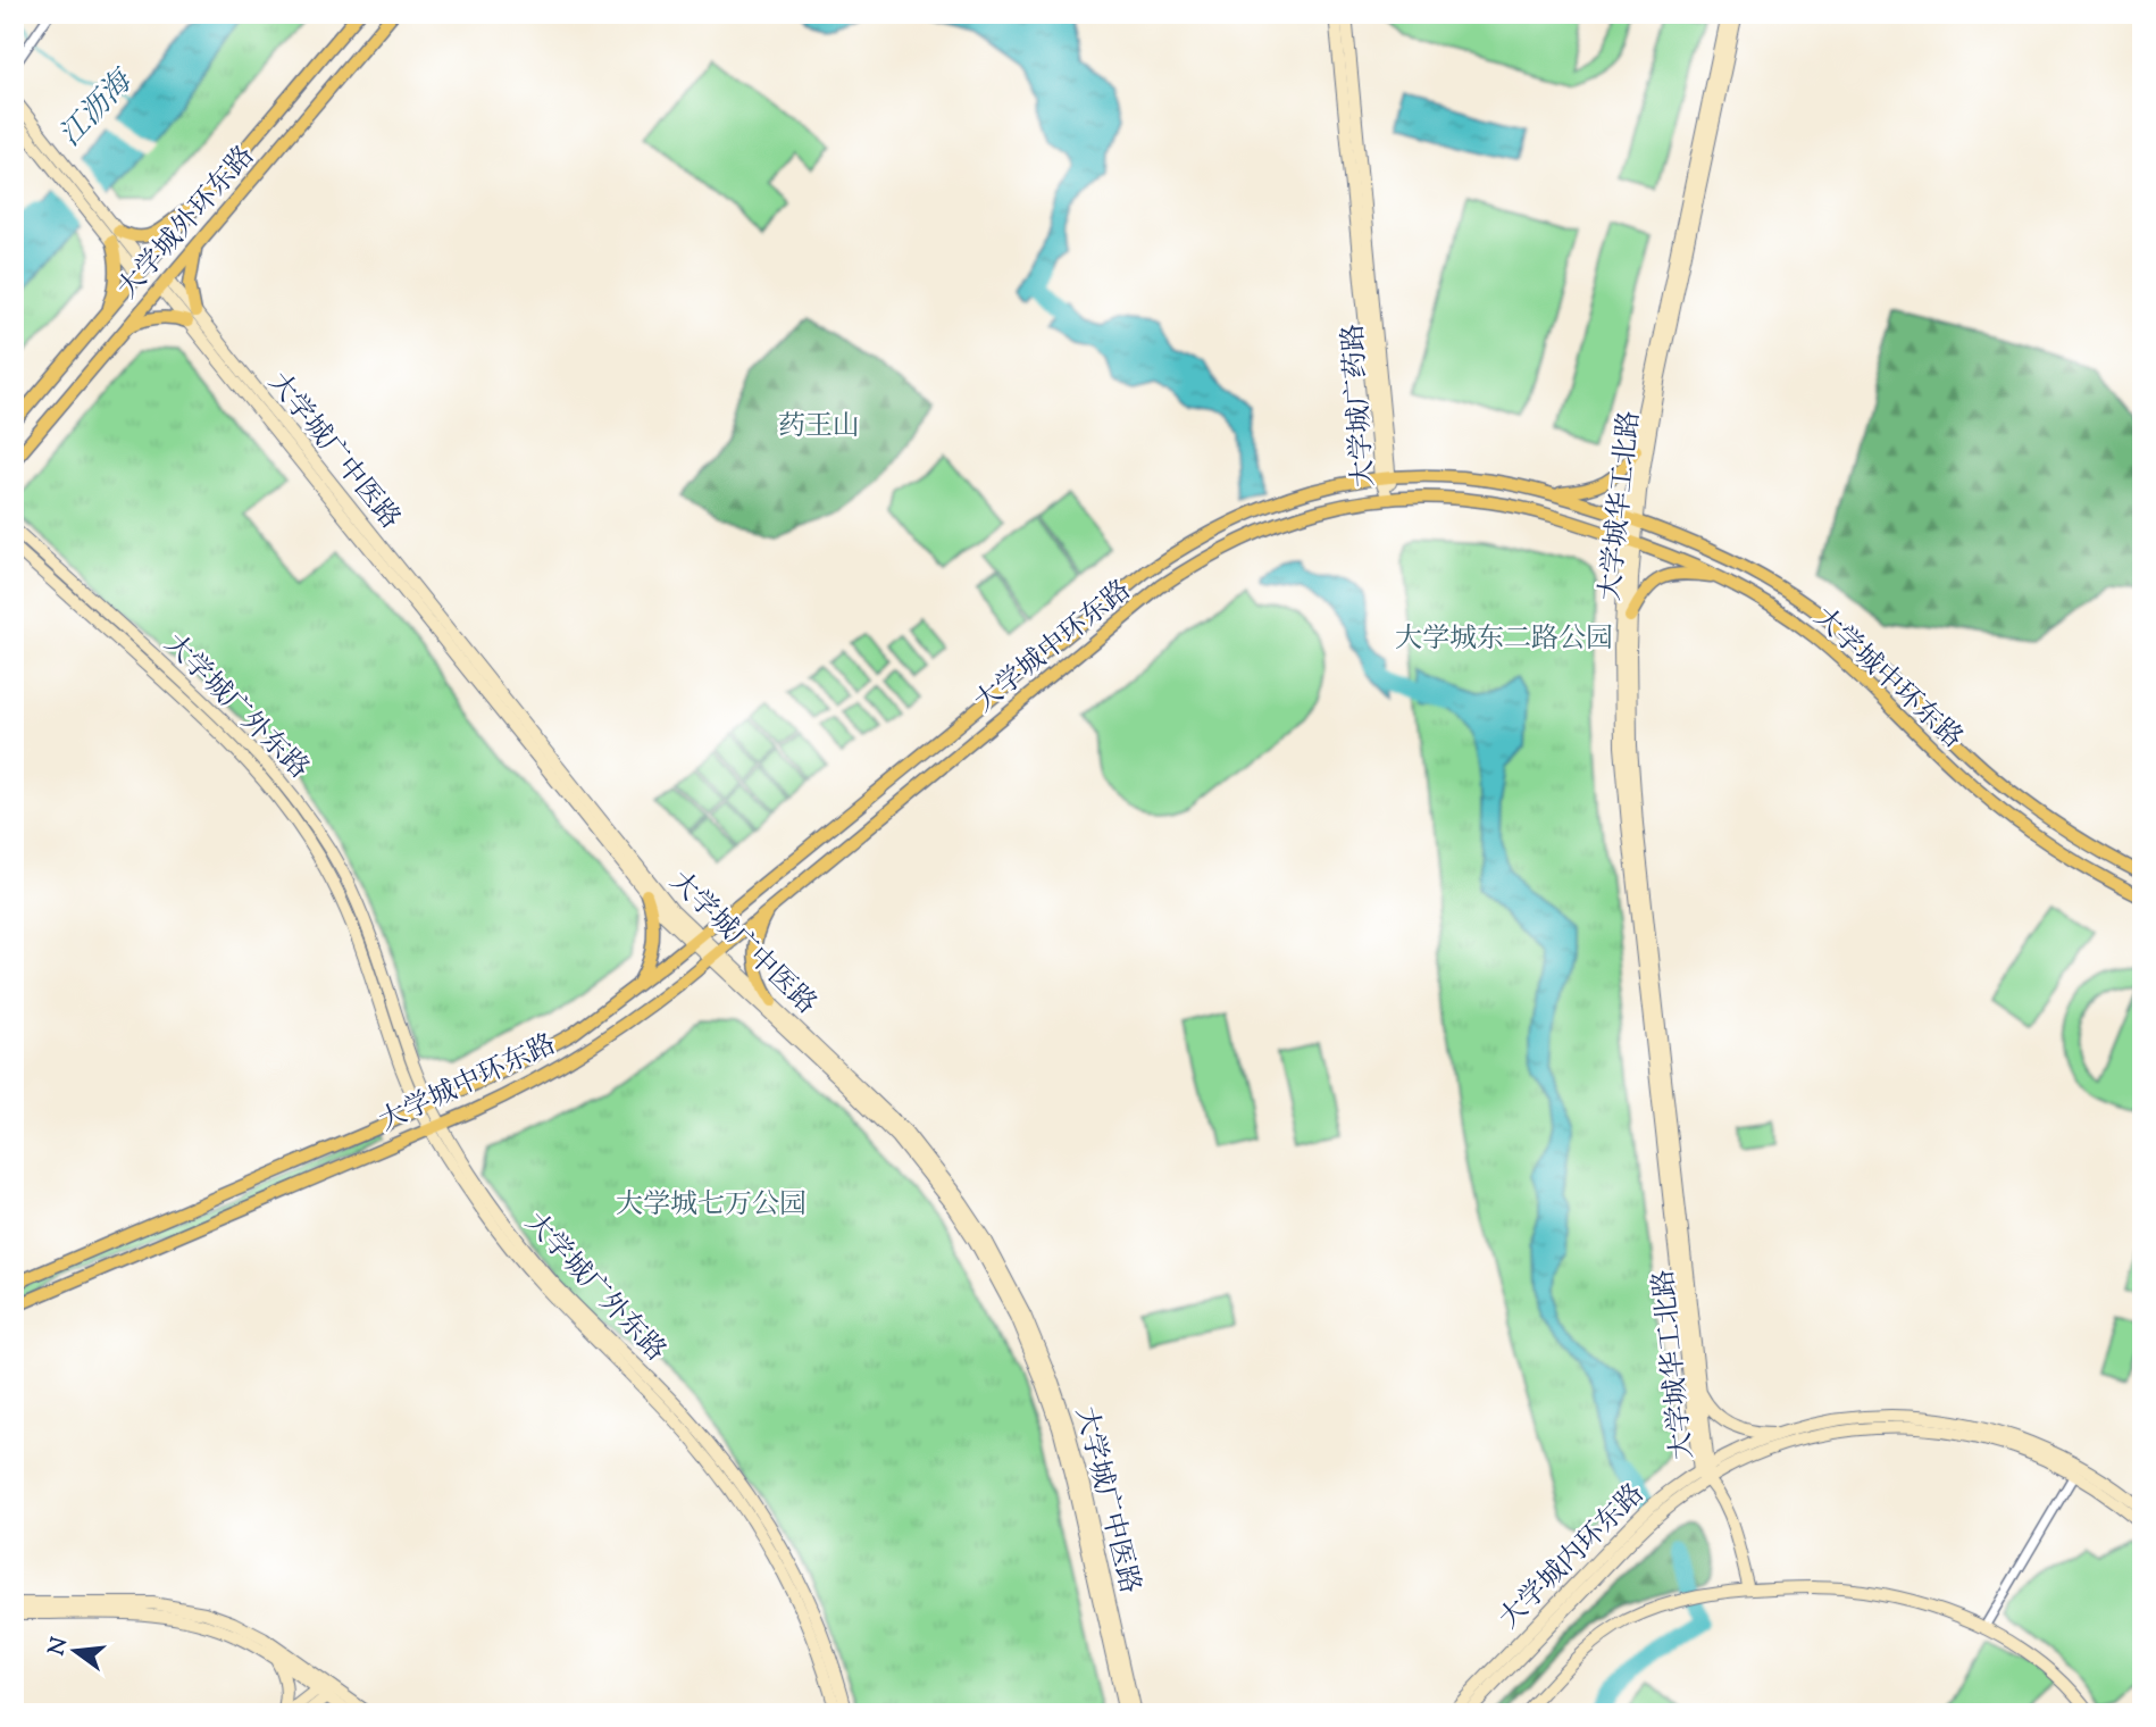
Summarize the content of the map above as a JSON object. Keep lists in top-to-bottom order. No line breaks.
{"streets":{"main road":["大学城外环东路","大学城广药路","大学城广中医路","大学城华工北路","大学城中环东路","大学城广外东路","大学城内环东路"]},"crossings":[["大学城外环东路","大学城广中医路"],["大学城广药路","大学城中环东路"],["大学城广中医路","大学城中环东路"],["大学城华工北路","大学城中环东路"],["大学城华工北路","大学城内环东路"],["大学城中环东路","大学城广外东路"]],"water":["江沥海"],"parks":["药王山","大学城东二路公园","大学城七万公园"],"north":"left"}
